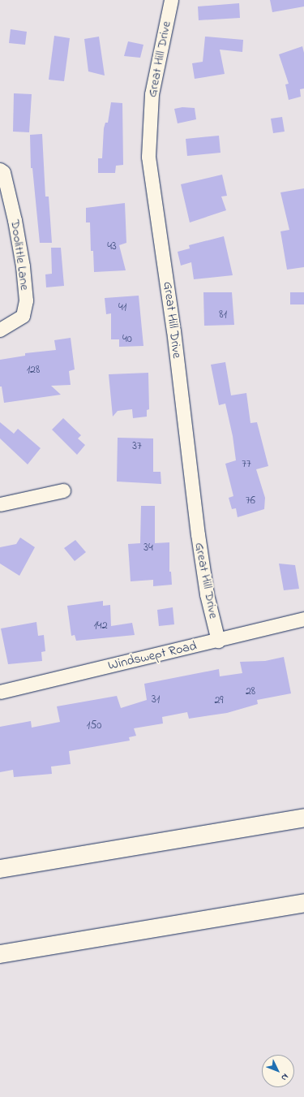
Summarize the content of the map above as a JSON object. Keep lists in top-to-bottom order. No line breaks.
{"streets":{"street":["Great Hill Drive","Doolittle Lane","Windswept Road"]},"crossings":[["Great Hill Drive","Windswept Road"]],"house_numbers":["43","41","81","40","128","37","77","76","34","142","28","31","29","150"],"north":"bottom right"}
